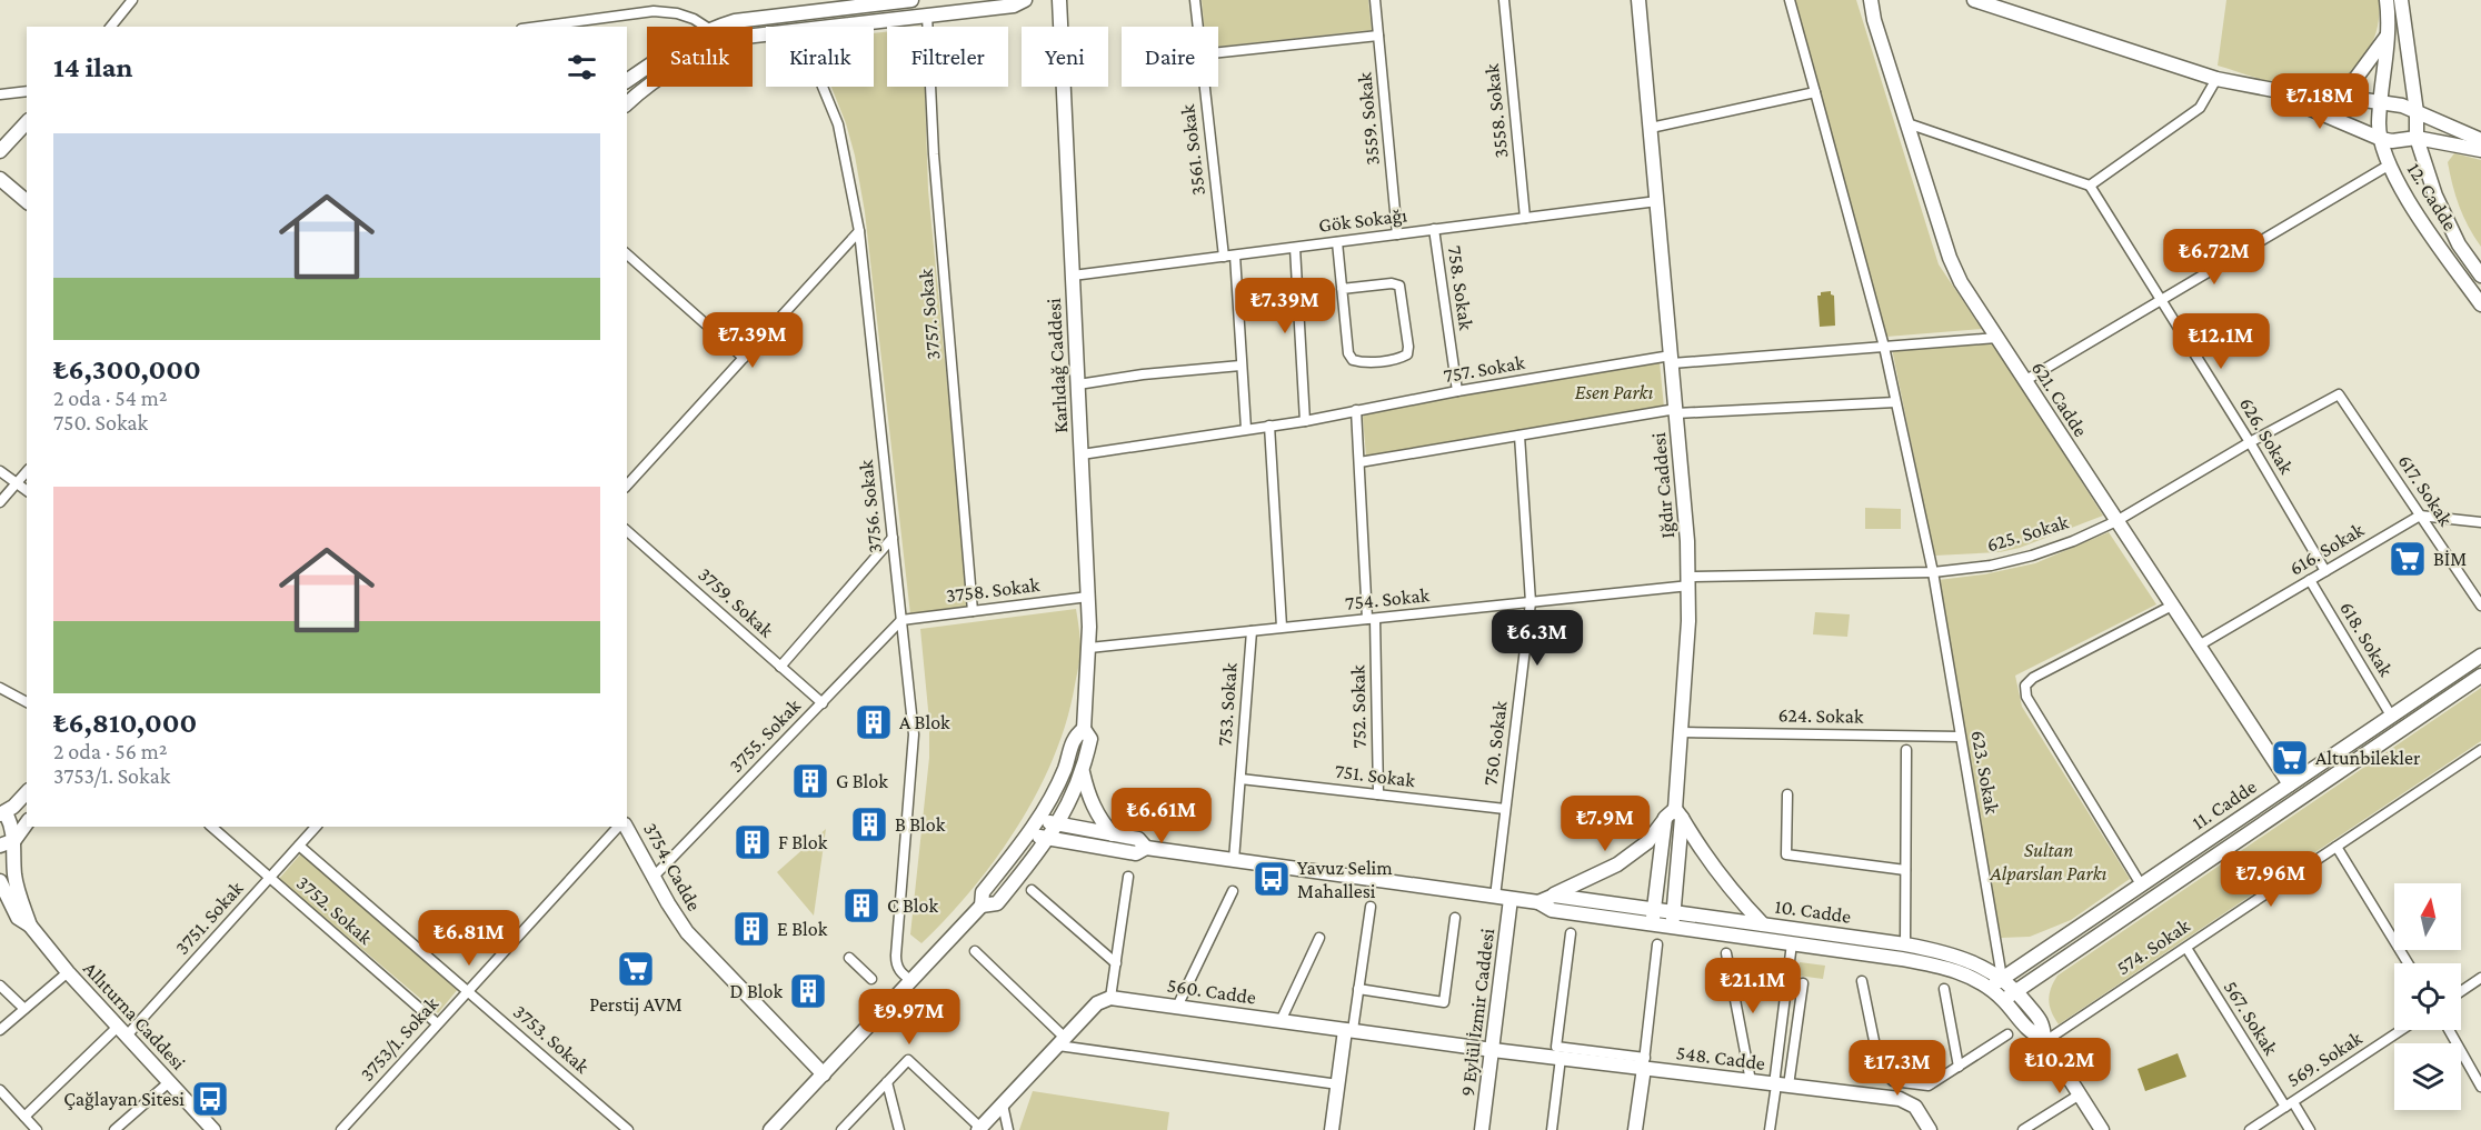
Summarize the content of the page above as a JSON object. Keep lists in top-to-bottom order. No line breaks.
{"streets":{"main road":["12. Cadde","Karlıdağ Caddesi","621. Cadde","Iğdır Caddesi","11. Cadde","3754. Cadde","10. Cadde","560. Cadde","9 Eylül İzmir Caddesi","Allıturna Caddesi","548. Cadde"],"street":["3558. Sokak","3559. Sokak","3561. Sokak","Gök Sokağı","758. Sokak","3757. Sokak","757. Sokak","626. Sokak","617. Sokak","3756. Sokak","625. Sokak","616. Sokak","3758. Sokak","754. Sokak","3759. Sokak","618. Sokak","753. Sokak","752. Sokak","624. Sokak","3755. Sokak","750. Sokak","623. Sokak","751. Sokak","3752. Sokak","3751. Sokak","574. Sokak","567. Sokak","3753/1. Sokak","3753. Sokak","569. Sokak"]},"crossings":[["3558. Sokak","Gök Sokağı"],["3559. Sokak","Gök Sokağı"],["3561. Sokak","Gök Sokağı"],["Gök Sokağı","758. Sokak"],["Gök Sokağı","Karlıdağ Caddesi"],["Gök Sokağı","Iğdır Caddesi"],["758. Sokak","757. Sokak"],["3757. Sokak","3758. Sokak"],["Karlıdağ Caddesi","757. Sokak"],["Karlıdağ Caddesi","3756. Sokak"],["Karlıdağ Caddesi","3758. Sokak"],["Karlıdağ Caddesi","754. Sokak"],["Karlıdağ Caddesi","3754. Cadde"],["Karlıdağ Caddesi","10. Cadde"],["757. Sokak","621. Cadde"],["757. Sokak","Iğdır Caddesi"],["757. Sokak","752. Sokak"],["757. Sokak","623. Sokak"],["621. Cadde","625. Sokak"],["621. Cadde","616. Sokak"],["621. Cadde","11. Cadde"],["626. Sokak","625. Sokak"],["626. Sokak","616. Sokak"],["Iğdır Caddesi","625. Sokak"],["Iğdır Caddesi","754. Sokak"],["Iğdır Caddesi","624. Sokak"],["Iğdır Caddesi","10. Cadde"],["617. Sokak","625. Sokak"],["617. Sokak","616. Sokak"],["3756. Sokak","3758. Sokak"],["3756. Sokak","3755. Sokak"],["625. Sokak","754. Sokak"],["625. Sokak","623. Sokak"],["616. Sokak","618. Sokak"],["3758. Sokak","3755. Sokak"],["754. Sokak","753. Sokak"],["754. Sokak","752. Sokak"],["754. Sokak","750. Sokak"],["3759. Sokak","3755. Sokak"],["618. Sokak","11. Cadde"],["753. Sokak","751. Sokak"],["753. Sokak","10. Cadde"],["752. Sokak","751. Sokak"],["624. Sokak","623. Sokak"],["3755. Sokak","3754. Cadde"],["750. Sokak","751. Sokak"],["750. Sokak","10. Cadde"],["623. Sokak","11. Cadde"],["623. Sokak","10. Cadde"],["11. Cadde","10. Cadde"],["3752. Sokak","3751. Sokak"],["3752. Sokak","3753/1. Sokak"],["10. Cadde","574. Sokak"],["10. Cadde","9 Eylül İzmir Caddesi"],["3751. Sokak","Allıturna Caddesi"],["3751. Sokak","3753. Sokak"],["574. Sokak","567. Sokak"],["560. Cadde","9 Eylül İzmir Caddesi"],["560. Cadde","548. Cadde"],["9 Eylül İzmir Caddesi","548. Cadde"],["567. Sokak","569. Sokak"],["3753/1. Sokak","3753. Sokak"]],"parks":["Esen Parkı","Sultan Alparslan Parkı"],"places":{"supermarket":["BİM","Altunbilekler","Perstij AVM"],"building":["A Blok","G Blok","B Blok","F Blok","C Blok","E Blok","D Blok"],"bus stop":["Yavuz Selim Mahallesi","Çağlayan Sitesi"]},"north":"top","page":{"chip":["Satılık","Kiralık","Filtreler","Yeni","Daire"],"heading":"14 ilan","price":["₺7.18M","₺6.72M","₺7.39M","₺7.39M","₺12.1M","₺6.3M","₺6.61M","₺7.9M","₺7.96M","₺6.81M","₺21.1M","₺9.97M","₺10.2M","₺17.3M"],"list":[{"name":"₺6,300,000","note":"2 oda · 54 m² · 750. Sokak"},{"name":"₺6,810,000","note":"2 oda · 56 m² · 3753/1. Sokak"}]}}
